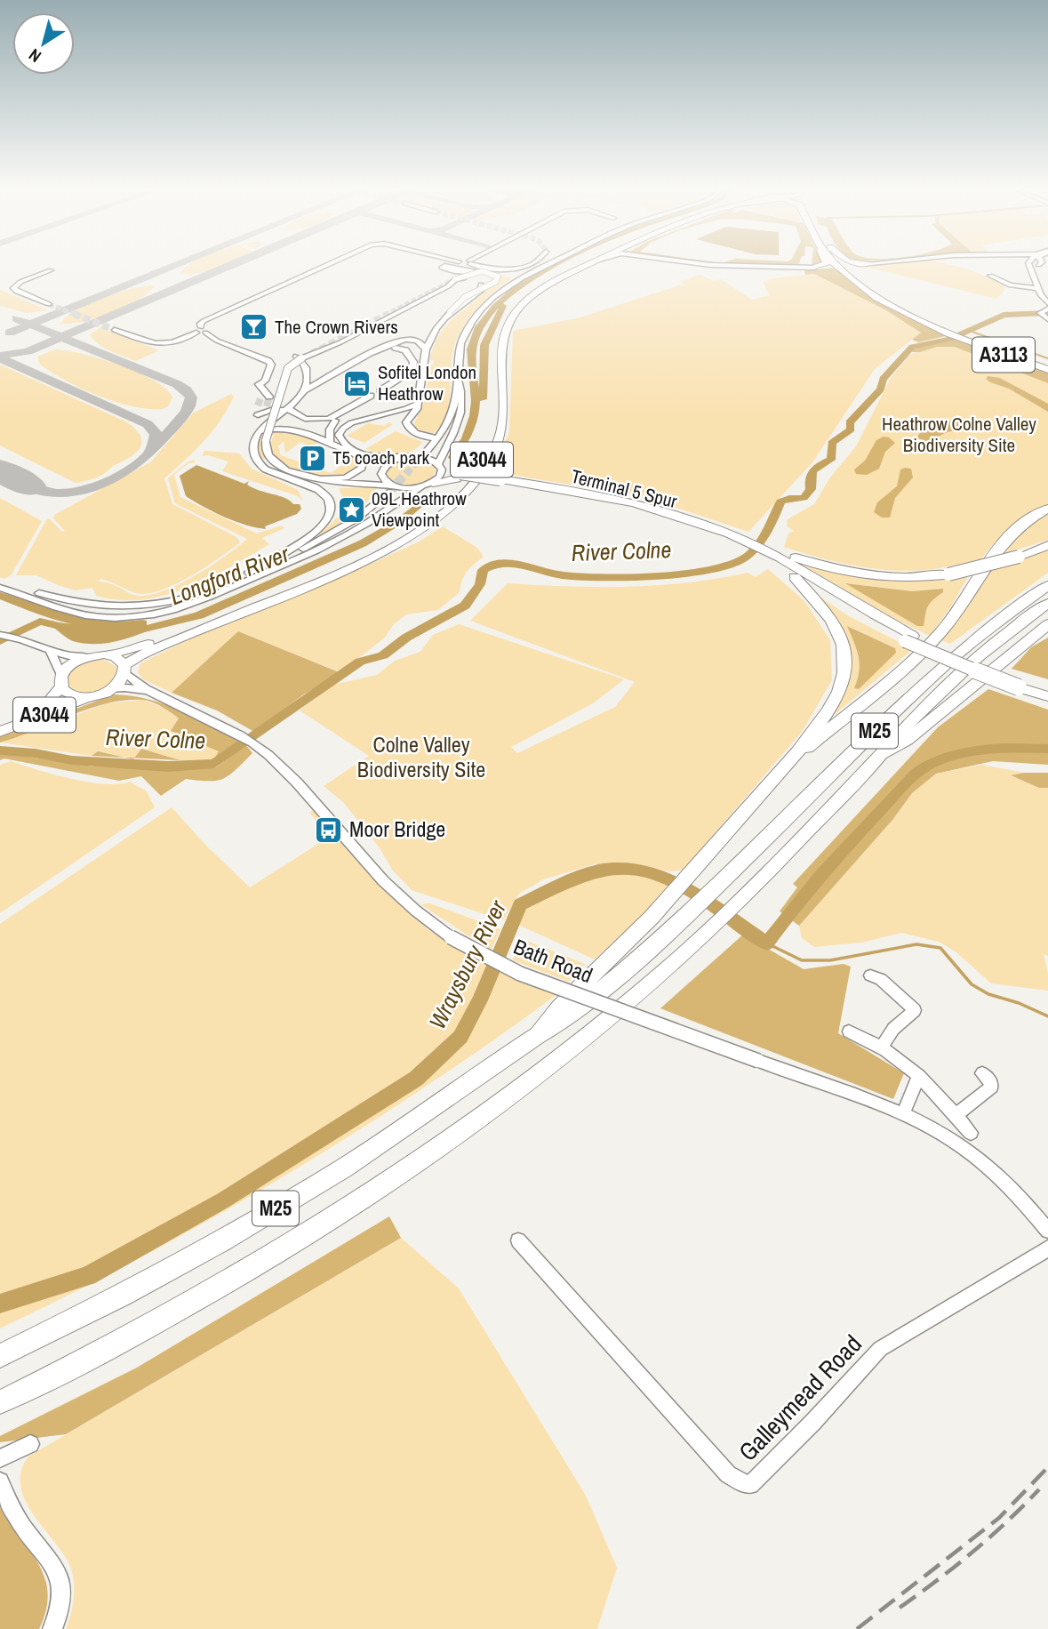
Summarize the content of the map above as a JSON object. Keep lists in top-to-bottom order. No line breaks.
{"streets":{"highway":["A3113","Terminal 5 Spur","M25"],"main road":["A3044"],"street":["Bath Road","Galleymead Road"]},"crossings":[["A3044","Bath Road"],["Terminal 5 Spur","M25"]],"water":["River Colne","Longford River","Wraysbury River"],"parks":["Heathrow Colne Valley Biodiversity Site","Colne Valley Biodiversity Site"],"places":{"bar":["The Crown Rivers"],"hotel":["Sofitel London Heathrow"],"parking":["T5 coach park"],"place":["09L Heathrow Viewpoint"],"bus stop":["Moor Bridge"]},"north":"bottom left"}
